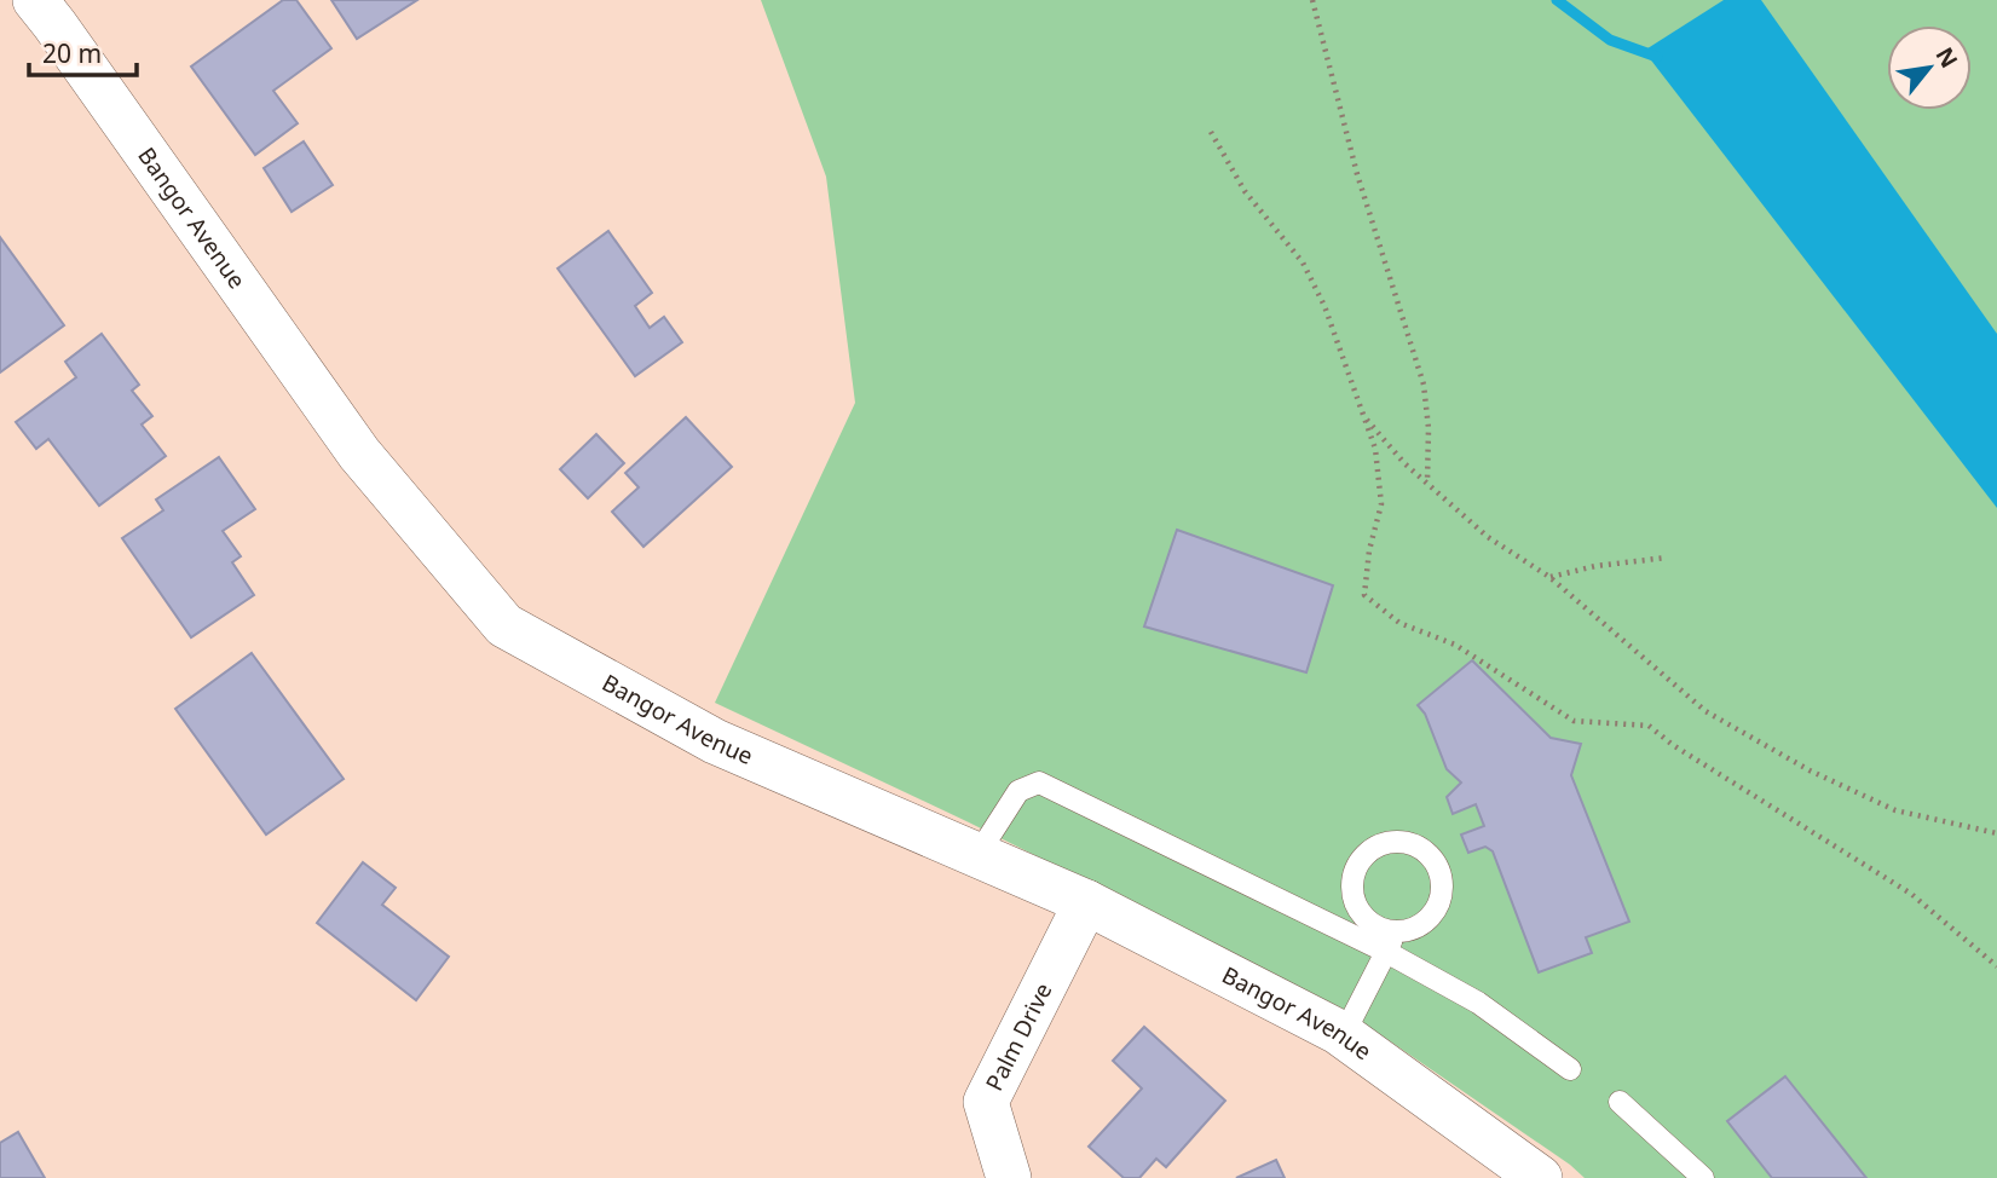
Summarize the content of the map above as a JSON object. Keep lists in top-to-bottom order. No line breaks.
{"streets":{"street":["Bangor Avenue","Palm Drive"]},"crossings":[["Bangor Avenue","Palm Drive"]],"scale_bar":"20 m","north":"top right"}
